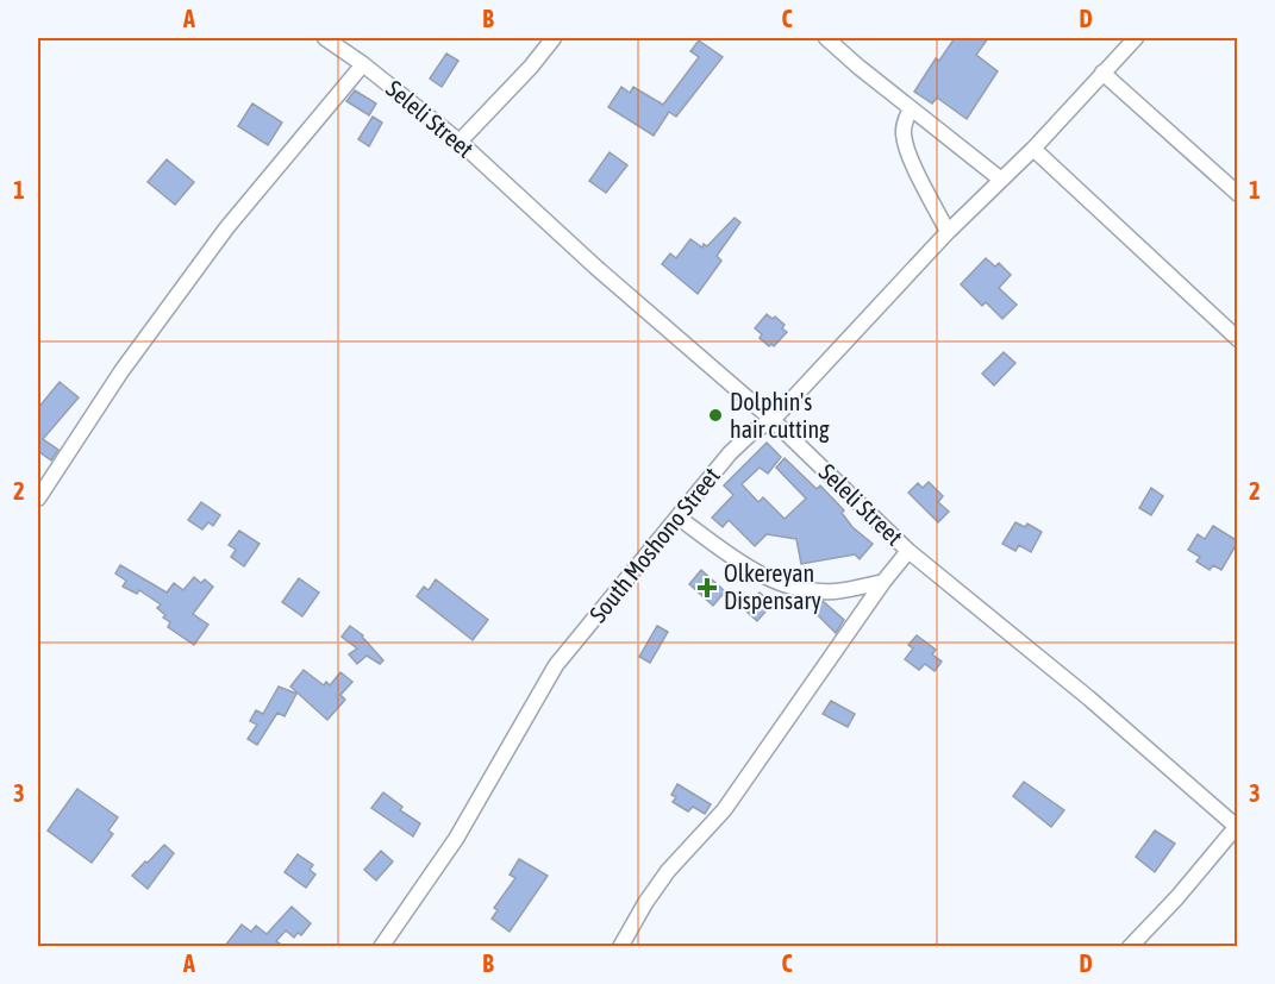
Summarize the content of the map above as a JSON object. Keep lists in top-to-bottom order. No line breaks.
{"streets":{"street":["Seleli Street","South Moshono Street"]},"crossings":[["Seleli Street","South Moshono Street"]],"places":{"other":["Dolphin's hair cutting"],"health":["Olkereyan Dispensary"]},"grid":{"columns":["A","B","C","D"],"rows":["1","2","3"]}}
